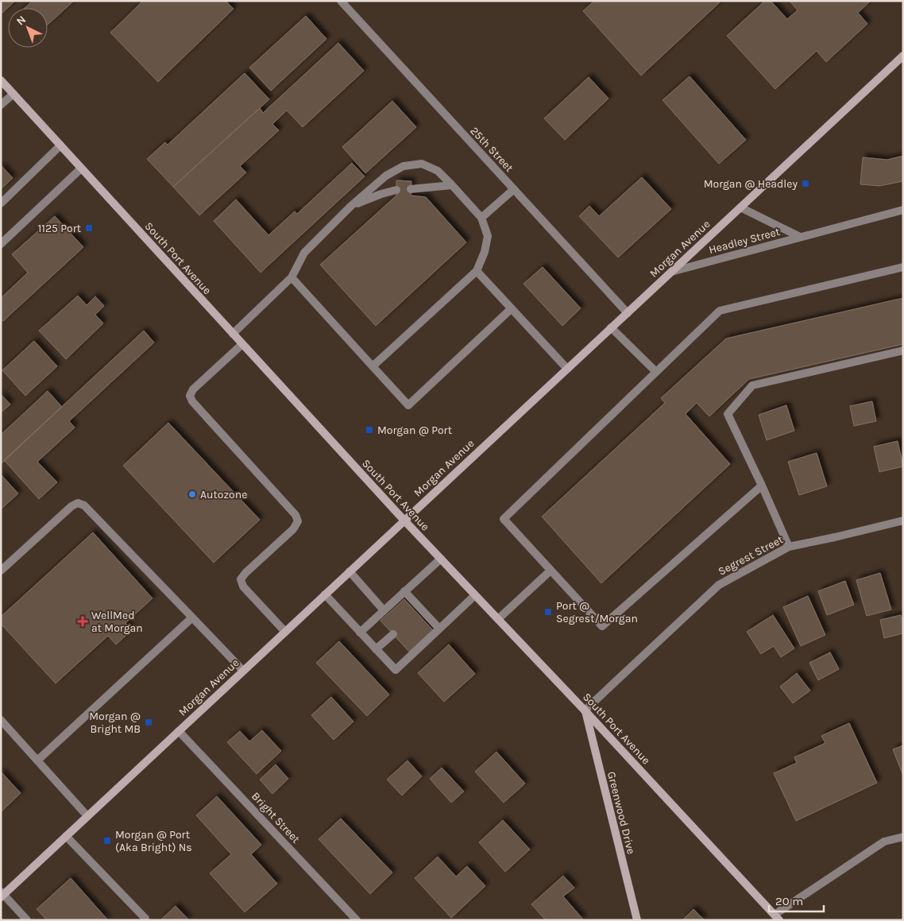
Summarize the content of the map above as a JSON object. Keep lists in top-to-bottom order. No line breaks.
{"streets":{"main road":["Morgan Avenue","South Port Avenue","Greenwood Drive"],"street":["25th Street","Headley Street","Segrest Street","Bright Street"]},"crossings":[["25th Street","Morgan Avenue"],["Headley Street","Morgan Avenue"],["Morgan Avenue","South Port Avenue"],["Morgan Avenue","Bright Street"],["South Port Avenue","Segrest Street"],["South Port Avenue","Greenwood Drive"],["Segrest Street","Greenwood Drive"]],"places":{"transit":["Morgan @ Headley","1125 Port","Morgan @ Port","Port @ Segrest/Morgan","Morgan @ Bright MB","Morgan @ Port (Aka Bright) Ns"],"other":["Autozone"],"health":["WellMed at Morgan"]},"scale_bar":"20 m","north":"top left"}
